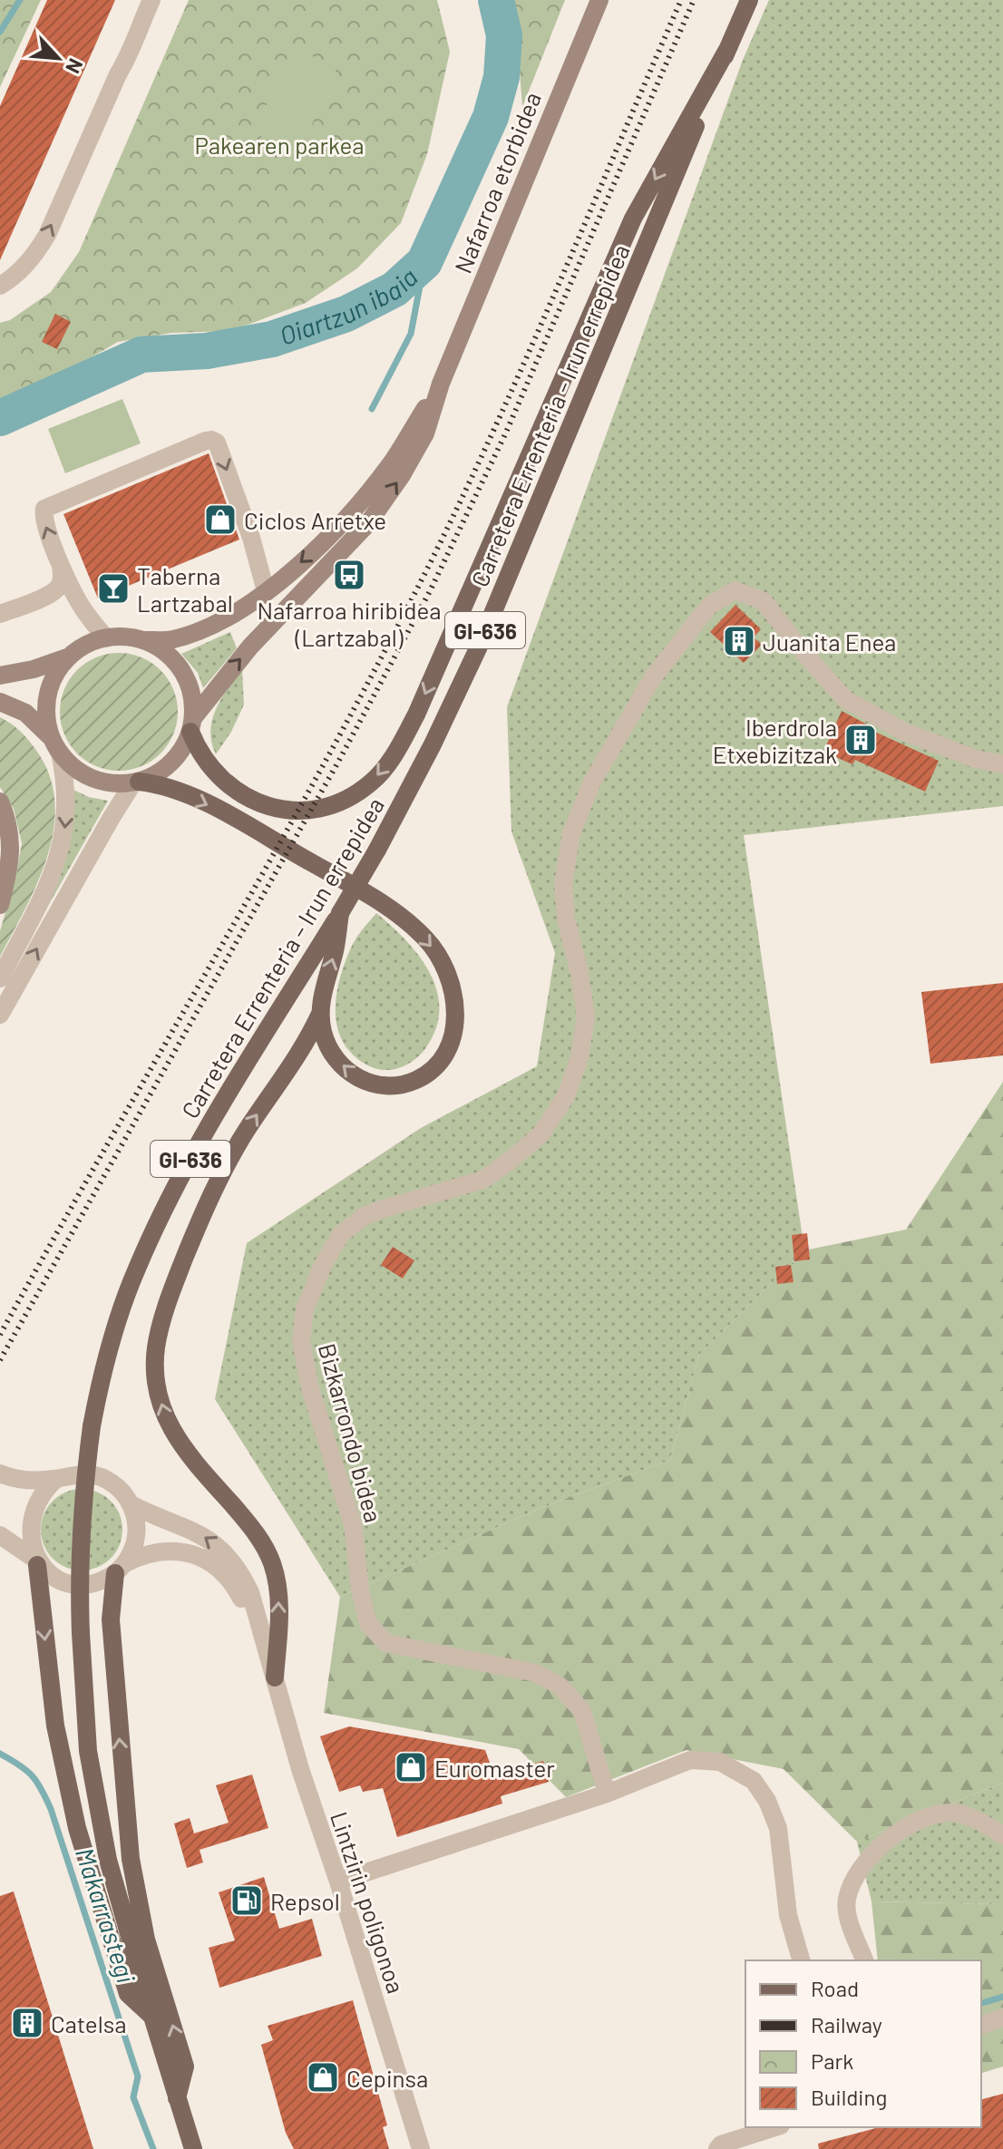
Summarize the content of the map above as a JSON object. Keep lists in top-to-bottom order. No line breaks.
{"streets":{"main road":["Nafarroa etorbidea","Carretera Errenteria – Irun errepidea","GI-636"],"street":["Bizkarrondo bidea","Lintzirin poligonoa"]},"water":["Oiartzun ibaia","Makarrastegi"],"parks":["Pakearen parkea"],"places":{"shop":["Ciclos Arretxe","Euromaster","Cepinsa"],"bus stop":["Nafarroa hiribidea (Lartzabal)"],"bar":["Taberna Lartzabal"],"building":["Juanita Enea","Iberdrola Etxebizitzak","Catelsa"],"fuel station":["Repsol"]},"legend":["Road","Railway","Park","Building"],"north":"bottom right"}
